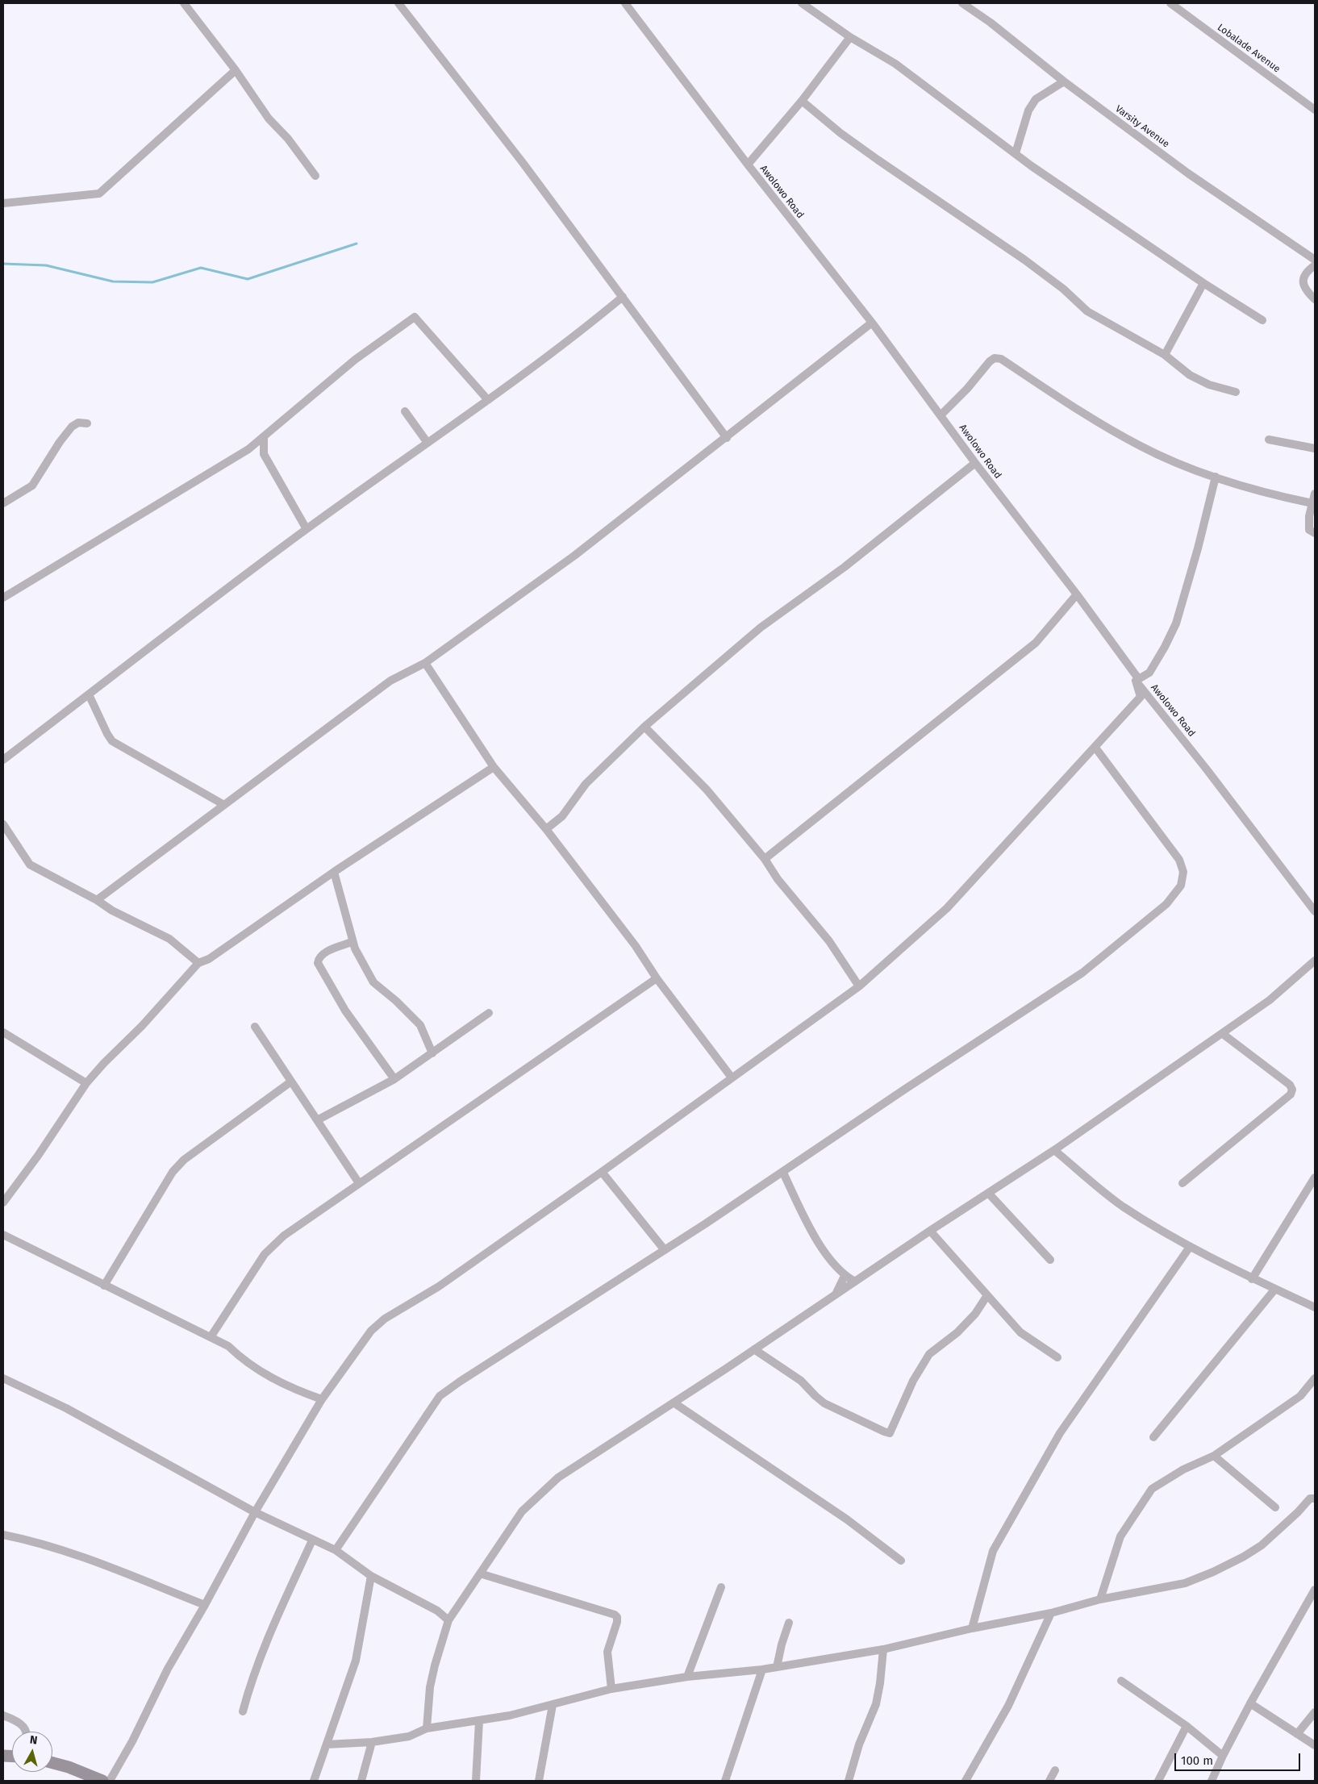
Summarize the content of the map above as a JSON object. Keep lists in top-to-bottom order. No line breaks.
{"streets":{"street":["Lobalade Avenue","Varsity Avenue","Awolowo Road"]},"scale_bar":"100 m","north":"top"}
